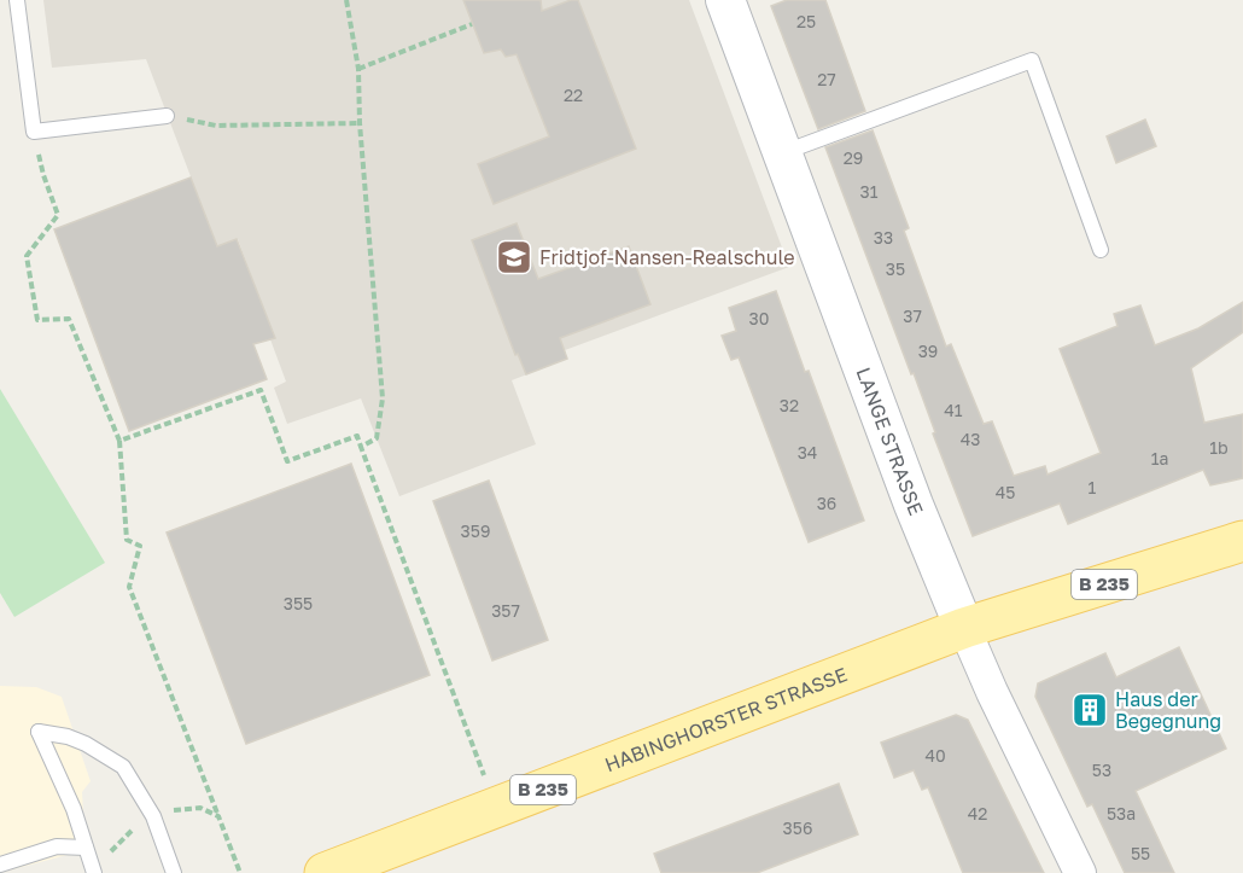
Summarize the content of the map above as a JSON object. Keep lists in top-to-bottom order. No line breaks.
{"streets":{"main road":["B 235","HABINGHORSTER STRASSE"],"street":["LANGE STRASSE"]},"crossings":[["LANGE STRASSE","B 235"],["LANGE STRASSE","HABINGHORSTER STRASSE"],["B 235","HABINGHORSTER STRASSE"]],"places":{"school or university":["Fridtjof-Nansen-Realschule"],"building":["Haus der Begegnung"]},"house_numbers":["25","27","22","29","31","33","35","37","30","39","32","41","43","1b","34","1a","1","45","36","359","355","357","40","53","42","53a","356","55"]}
